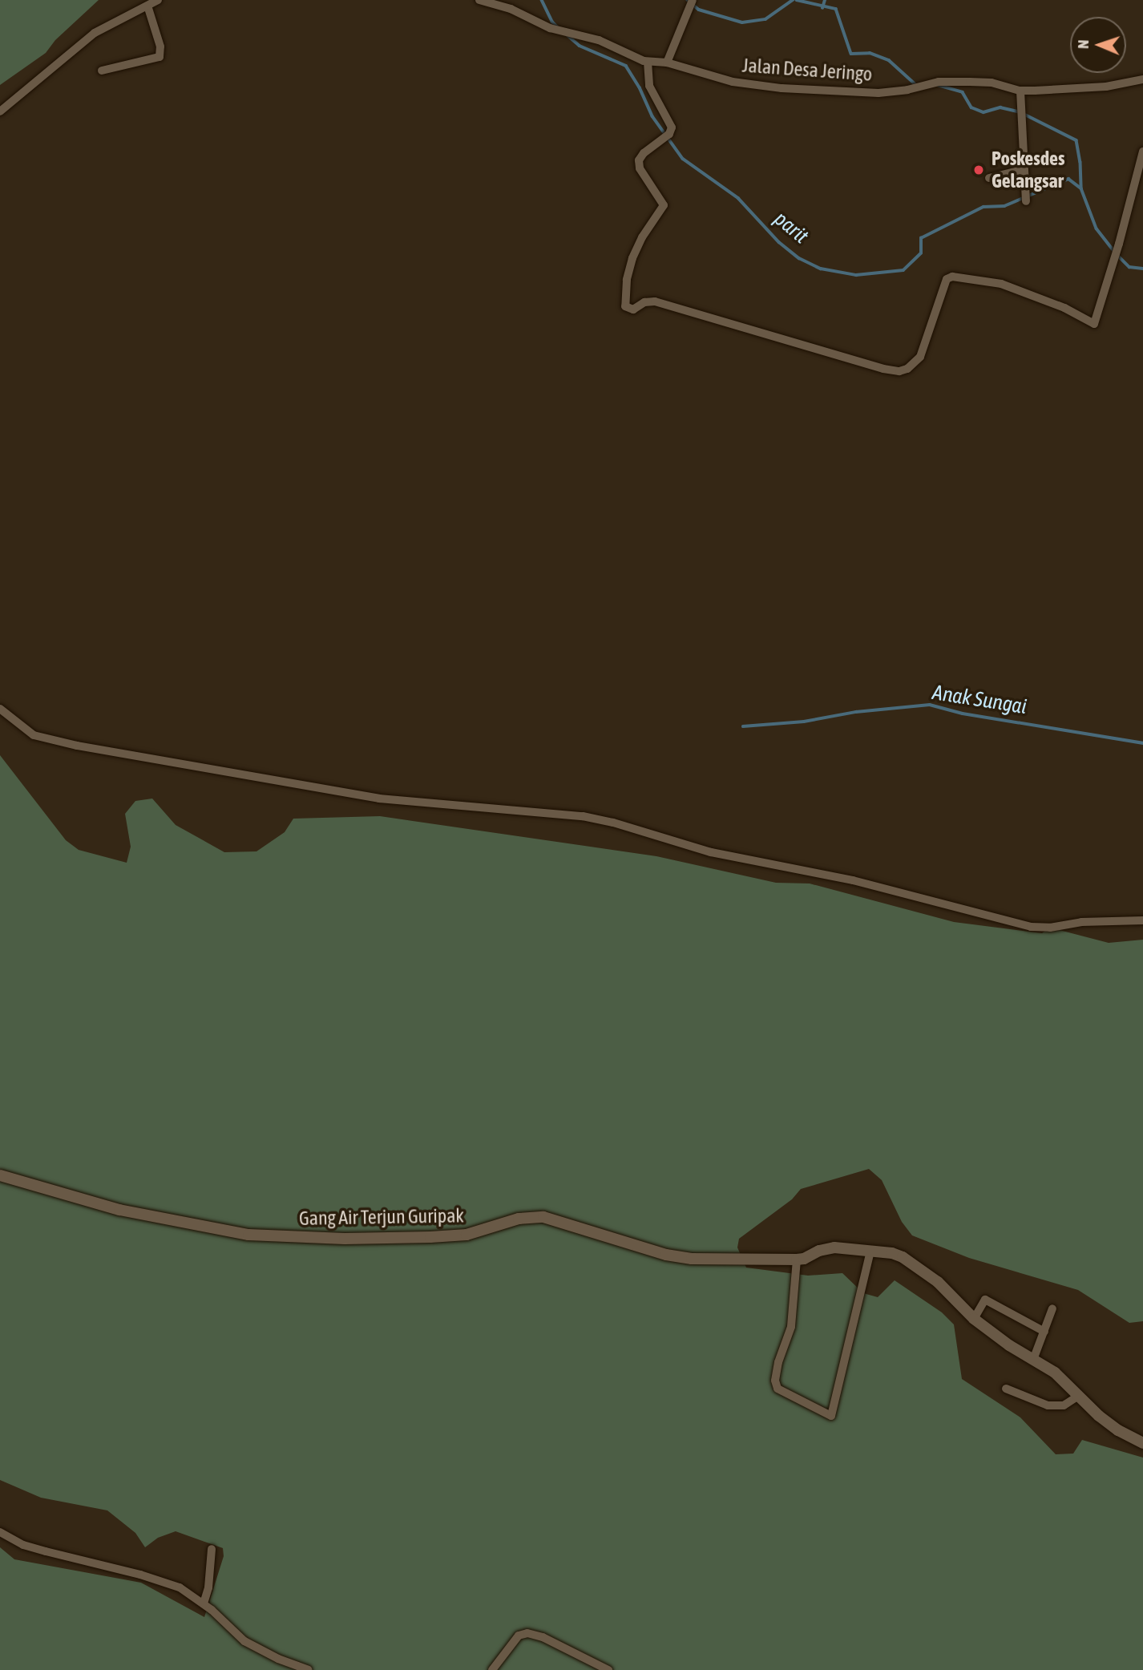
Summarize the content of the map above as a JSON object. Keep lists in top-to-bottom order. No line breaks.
{"streets":{"street":["Jalan Desa Jeringo","Gang Air Terjun Guripak"]},"water":["parit","Anak Sungai"],"places":["Poskesdes Gelangsar"],"north":"left"}
